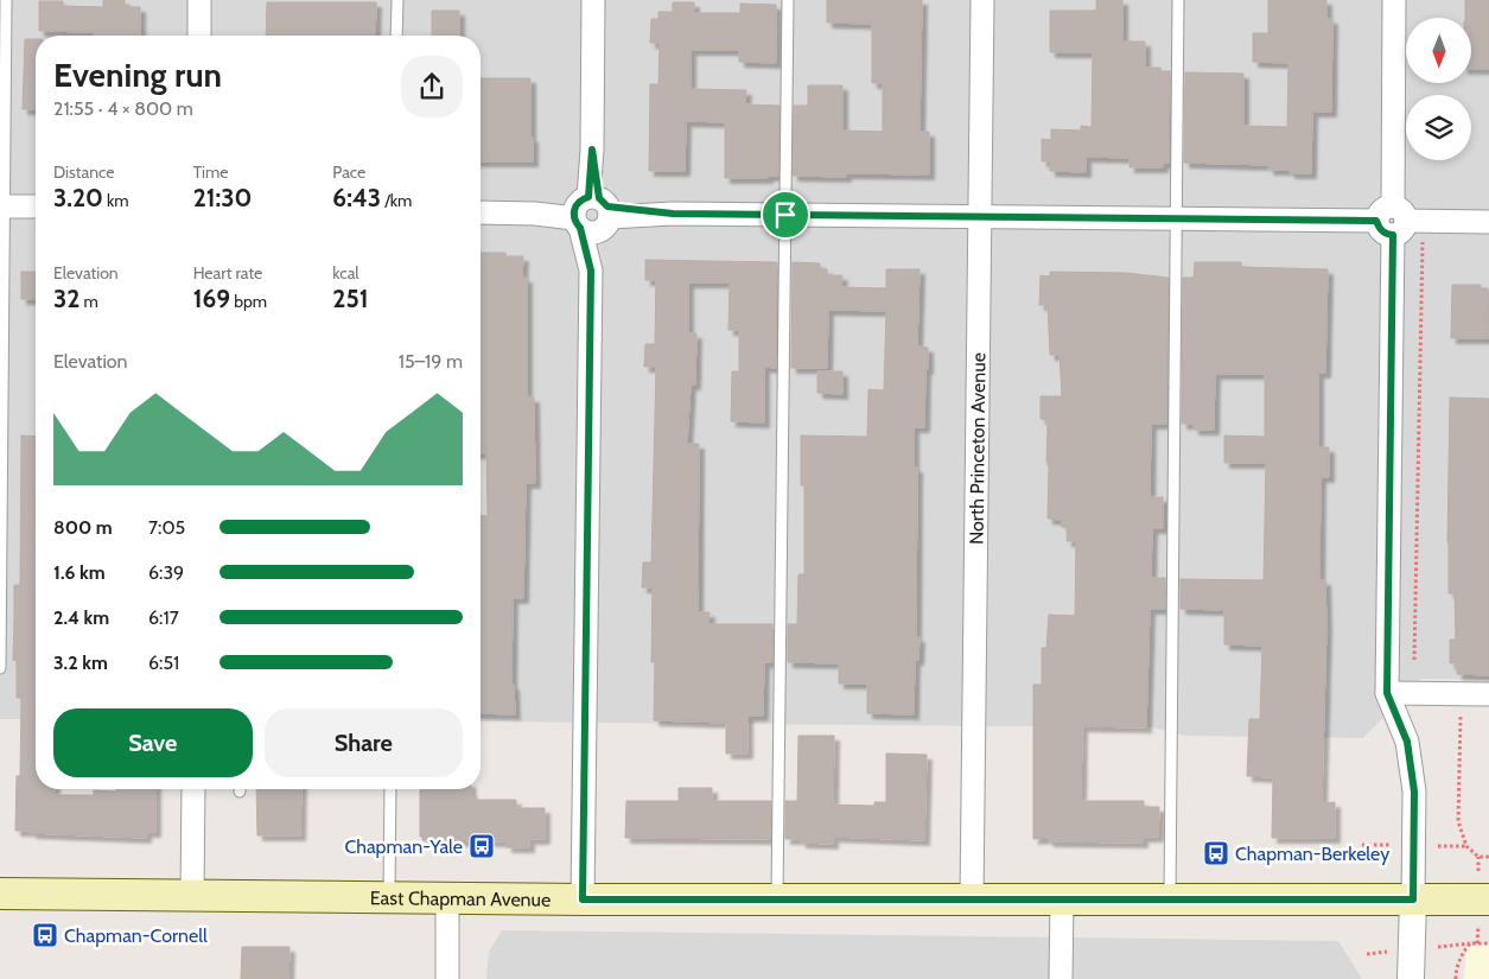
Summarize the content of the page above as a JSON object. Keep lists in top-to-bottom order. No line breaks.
{"streets":{"main road":["East Chapman Avenue"],"street":["North Princeton Avenue"]},"crossings":[["North Princeton Avenue","East Chapman Avenue"]],"places":{"bus stop":["Chapman-Yale","Chapman-Berkeley","Chapman-Cornell"]},"north":"bottom","page":{"heading":["Evening run","21:55 · 4 × 800 m"],"stats":[["Distance","3.20 km"],["Time","21:30"],["Pace","6:43 /km"],["Elevation","32 m"],["Heart rate","169 bpm"],["kcal","251"]],"chart":["Elevation","15–19 m"],"list":[{"name":"800 m","note":"7:05"},{"name":"1.6 km","note":"6:39"},{"name":"2.4 km","note":"6:17"},{"name":"3.2 km","note":"6:51"}],"buttons":["Save","Share"]}}
